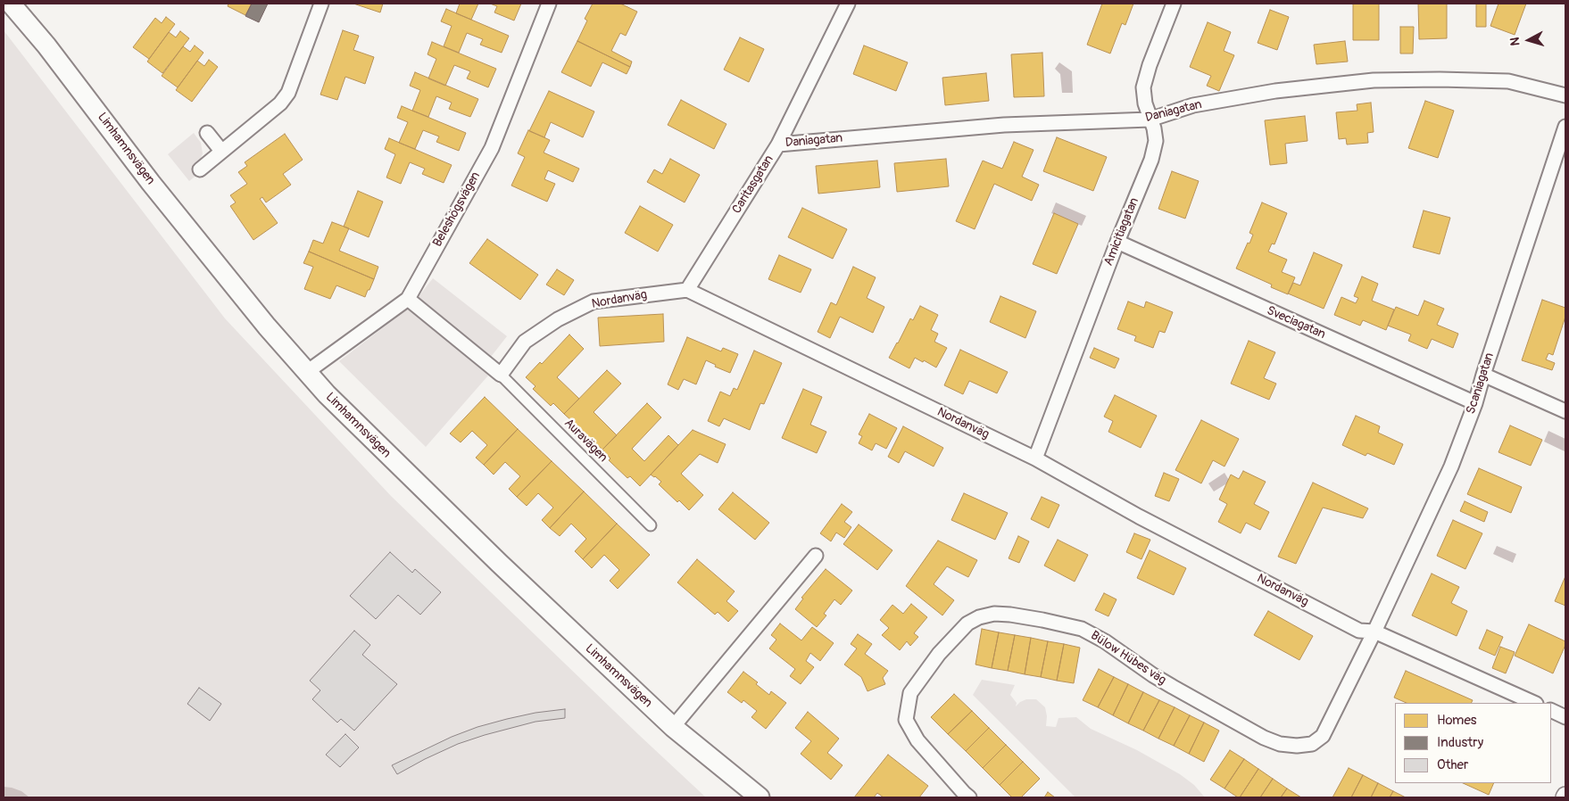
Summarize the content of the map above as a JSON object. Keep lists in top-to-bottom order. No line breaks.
{"streets":{"main road":["Limhamnsvägen"],"street":["Daniagatan","Caritasgatan","Beleshögsvägen","Amicitiagatan","Nordanväg","Sveciagatan","Scaniagatan","Auravägen","Bülow Hübes väg"]},"crossings":[["Daniagatan","Caritasgatan"],["Daniagatan","Amicitiagatan"],["Limhamnsvägen","Beleshögsvägen"],["Caritasgatan","Nordanväg"],["Amicitiagatan","Nordanväg"],["Amicitiagatan","Sveciagatan"],["Nordanväg","Scaniagatan"],["Nordanväg","Auravägen"],["Nordanväg","Bülow Hübes väg"],["Sveciagatan","Scaniagatan"],["Scaniagatan","Bülow Hübes väg"]],"legend":["Homes","Industry","Other"],"north":"left"}
